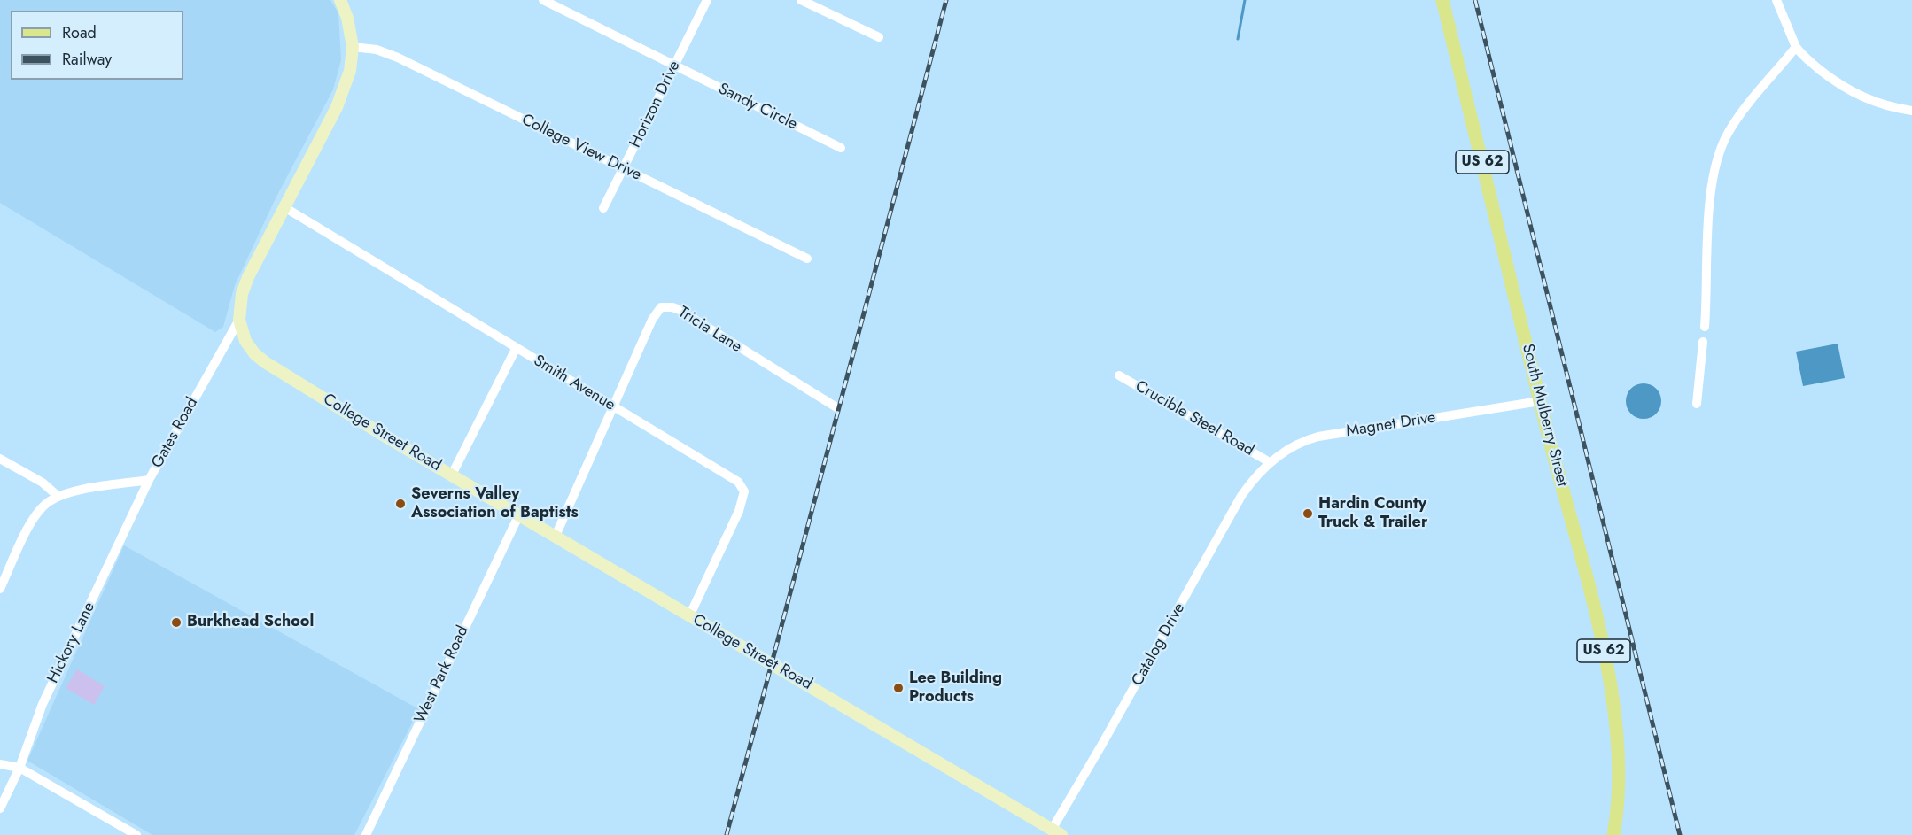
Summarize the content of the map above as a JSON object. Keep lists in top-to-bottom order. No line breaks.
{"streets":{"main road":["US 62","South Mulberry Street"],"street":["Horizon Drive","Sandy Circle","College View Drive","Tricia Lane","Smith Avenue","Crucible Steel Road","Magnet Drive","Gates Road","College Street Road","Hickory Lane","Catalog Drive","West Park Road"]},"crossings":[["Horizon Drive","Sandy Circle"],["Horizon Drive","College View Drive"],["College View Drive","College Street Road"],["Tricia Lane","Smith Avenue"],["Tricia Lane","College Street Road"],["Smith Avenue","College Street Road"],["South Mulberry Street","Magnet Drive"],["Crucible Steel Road","Magnet Drive"],["Crucible Steel Road","Catalog Drive"],["Magnet Drive","Catalog Drive"],["Gates Road","College Street Road"],["Gates Road","Hickory Lane"],["College Street Road","Catalog Drive"],["College Street Road","West Park Road"]],"places":["Severns Valley Association of Baptists","Hardin County Truck & Trailer","Burkhead School","Lee Building Products"],"legend":["Road","Railway"]}
